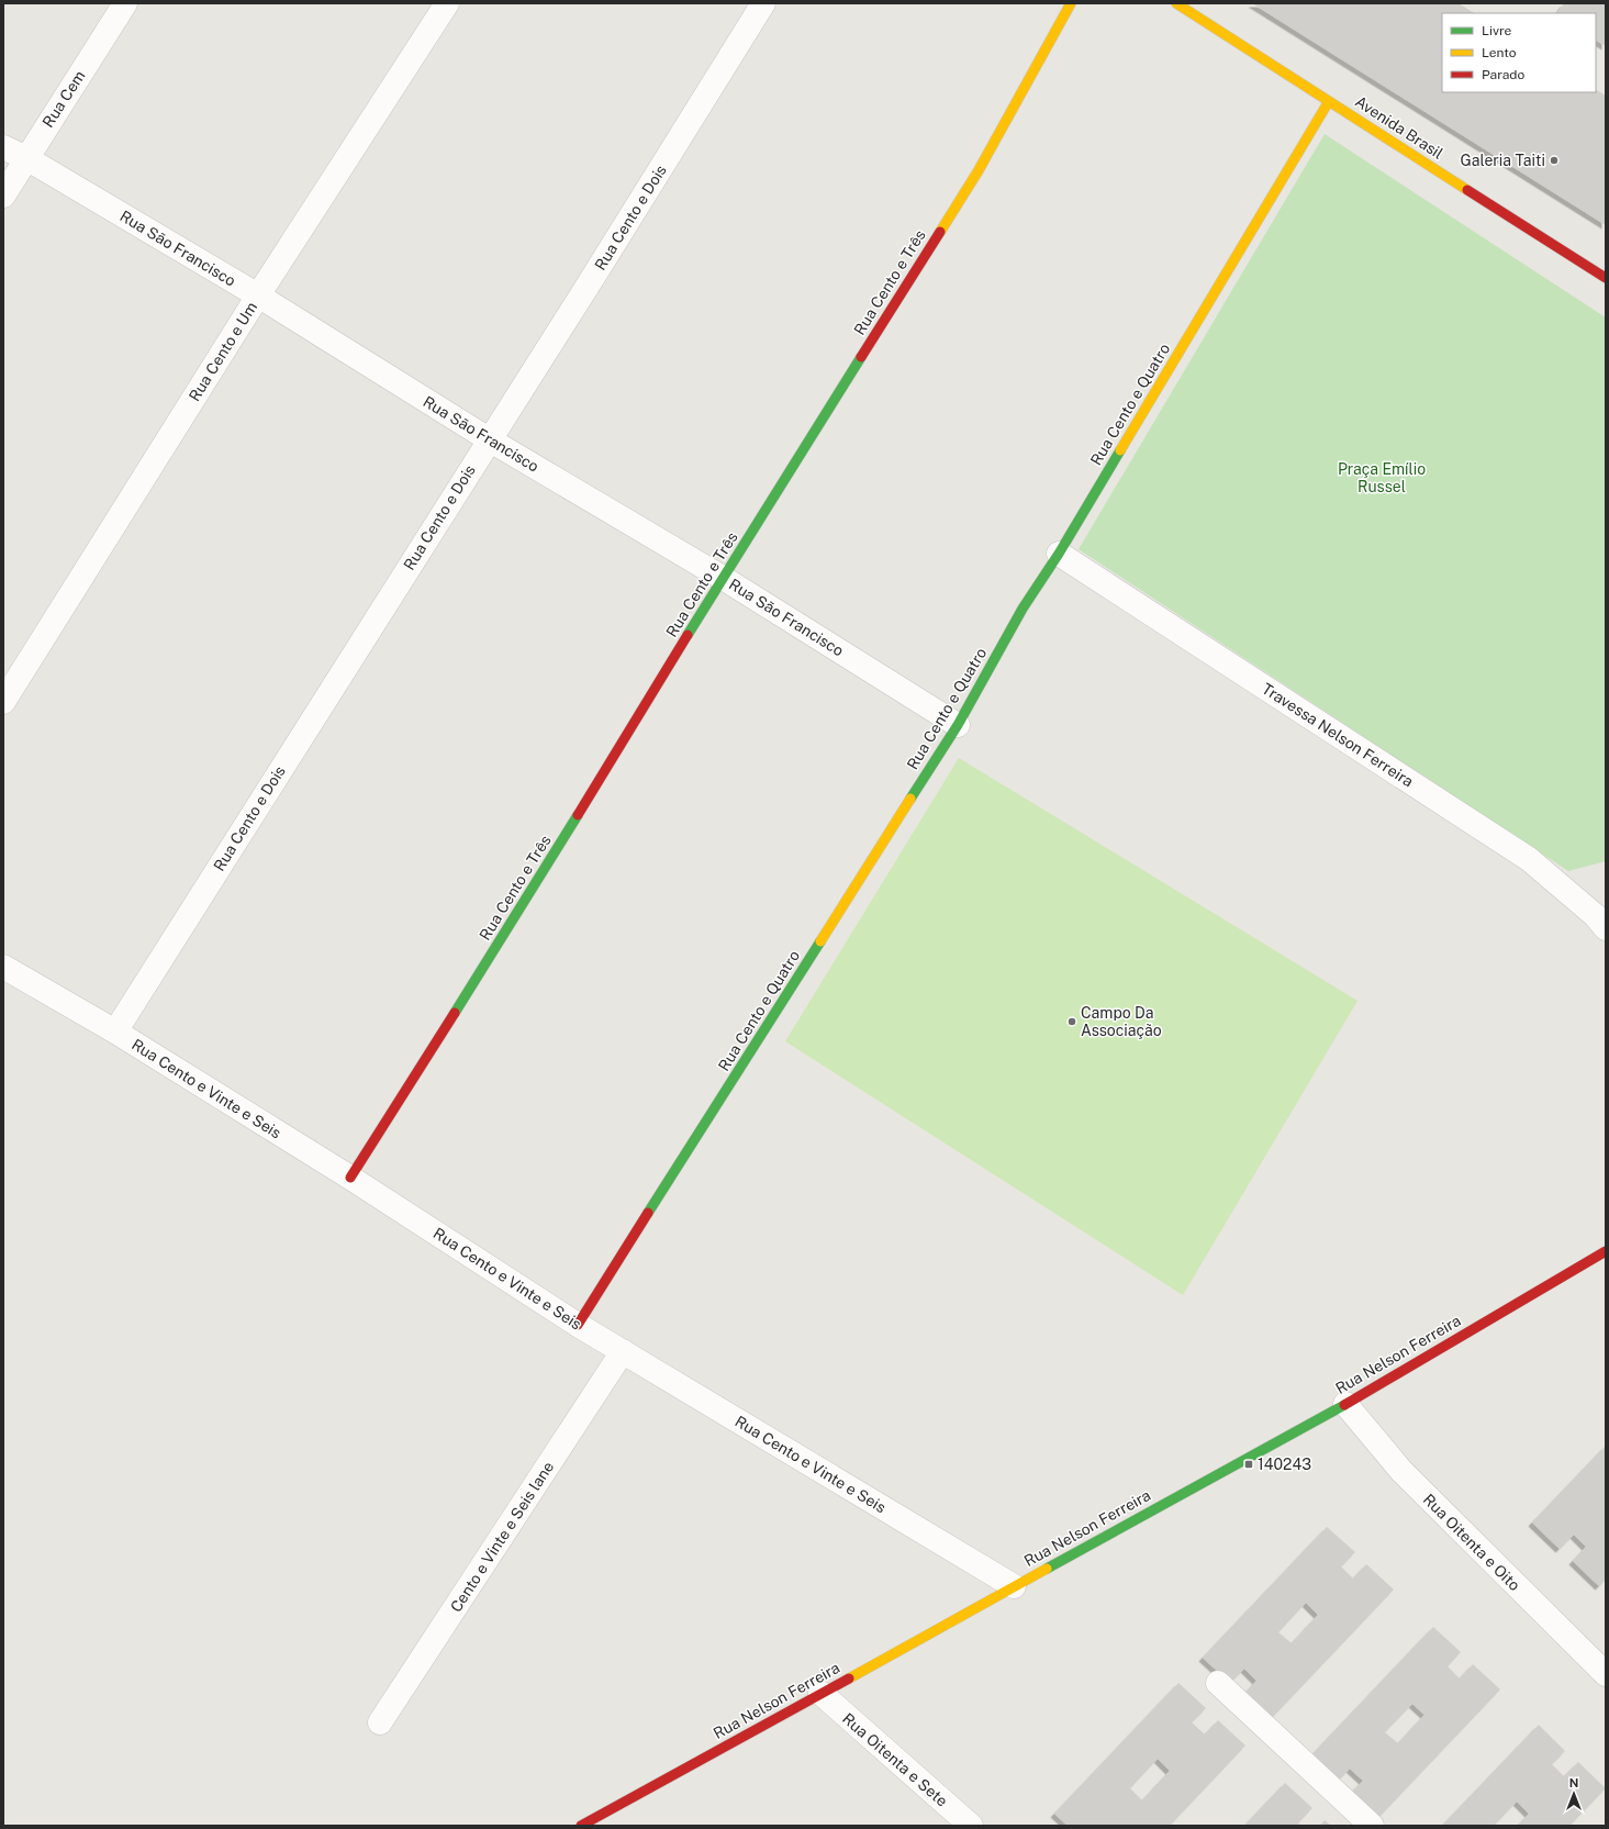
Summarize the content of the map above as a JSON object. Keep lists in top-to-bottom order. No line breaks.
{"streets":{"street":["Rua Cem","Avenida Brasil","Rua Cento e Dois","Rua São Francisco","Rua Cento e Três","Rua Cento e Um","Rua Cento e Quatro","Travessa Nelson Ferreira","Rua Cento e Vinte e Seis","Rua Nelson Ferreira","Cento e Vinte e Seis lane","Rua Oitenta e Oito","Rua Oitenta e Sete"]},"crossings":[["Rua Cem","Rua São Francisco"],["Avenida Brasil","Rua Cento e Quatro"],["Rua Cento e Dois","Rua São Francisco"],["Rua Cento e Dois","Rua Cento e Vinte e Seis"],["Rua São Francisco","Rua Cento e Três"],["Rua São Francisco","Rua Cento e Um"],["Rua São Francisco","Rua Cento e Quatro"],["Rua Cento e Três","Rua Cento e Vinte e Seis"],["Rua Cento e Quatro","Travessa Nelson Ferreira"],["Rua Cento e Quatro","Rua Cento e Vinte e Seis"],["Rua Cento e Vinte e Seis","Rua Nelson Ferreira"],["Rua Cento e Vinte e Seis","Cento e Vinte e Seis lane"],["Rua Nelson Ferreira","Rua Oitenta e Oito"],["Rua Nelson Ferreira","Rua Oitenta e Sete"]],"parks":["Praça Emílio Russel"],"places":{"other":["Galeria Taiti","Campo Da Associação"],"transit":["140243"]},"legend":["Livre","Lento","Parado"],"north":"top"}
